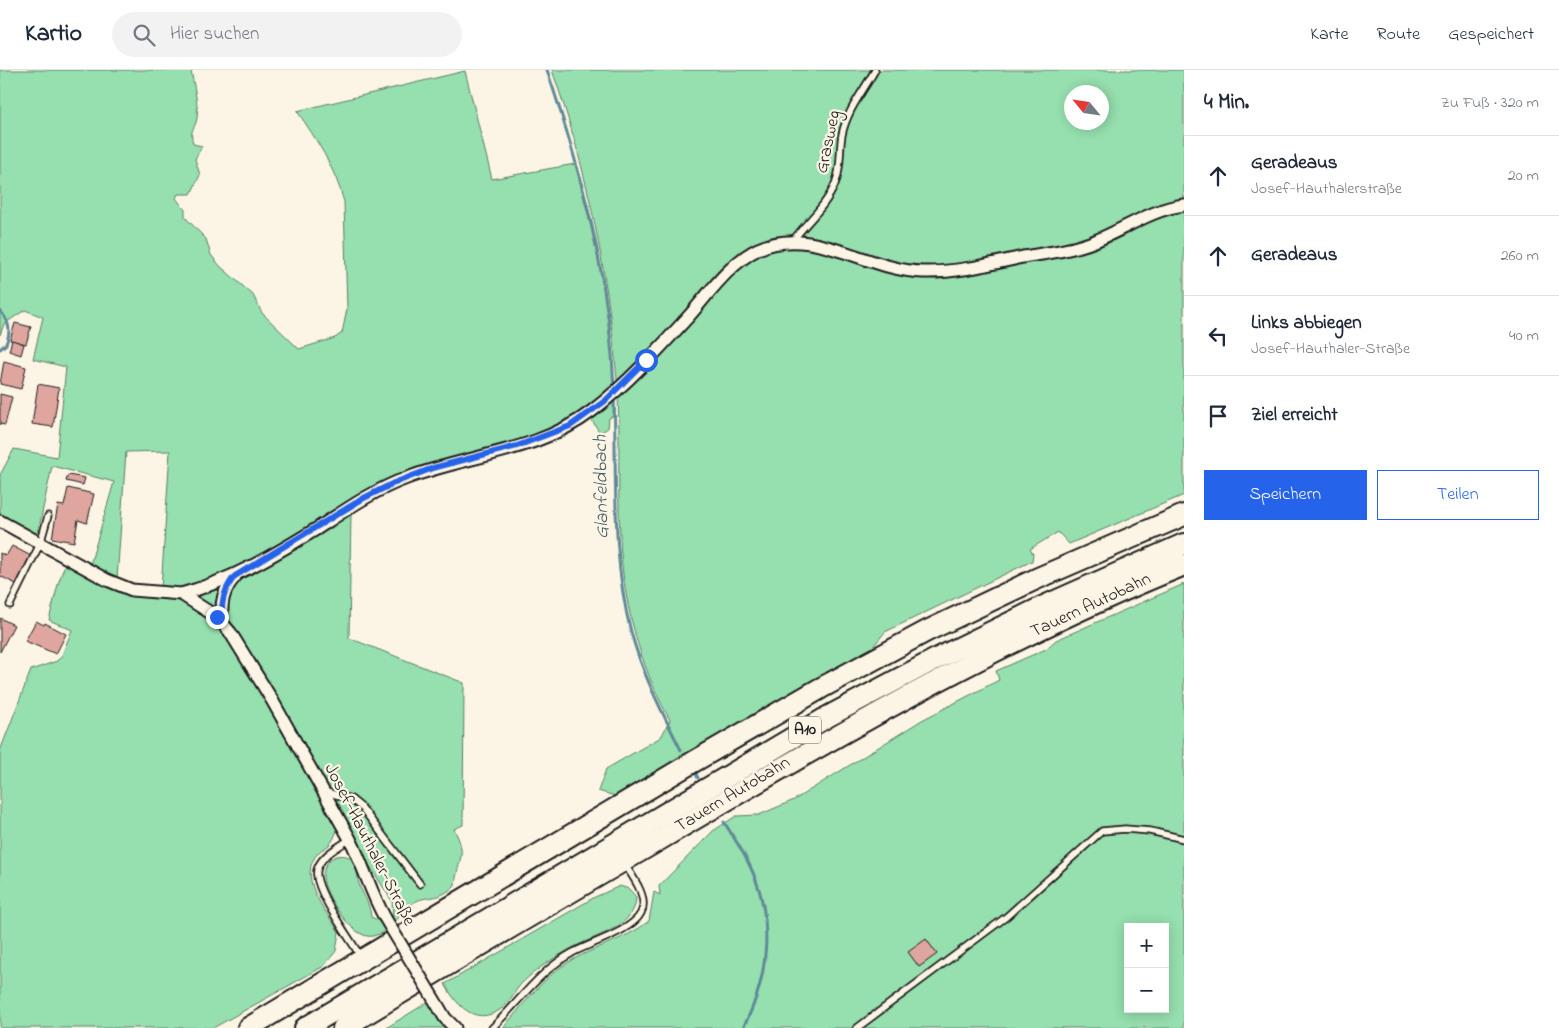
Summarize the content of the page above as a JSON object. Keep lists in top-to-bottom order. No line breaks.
{"streets":{"highway":["Tauern Autobahn","A10"],"street":["Josef-Hauthaler-Straße"],"lane":["Grasweg"]},"crossings":[["Tauern Autobahn","A10"]],"water":["Glanfeldbach"],"north":"top left","page":{"header":"Kartio","search":"Hier suchen","nav":["Karte","Route","Gespeichert"],"heading":["4 Min.","Zu Fuß · 320 m"],"list":[["Geradeaus","Josef-Hauthalerstraße","20 m"],["Geradeaus","260 m"],["Links abbiegen","Josef-Hauthaler-Straße","40 m"],"Ziel erreicht"],"buttons":["Speichern","Teilen"],"map_buttons":["+","−"]}}
